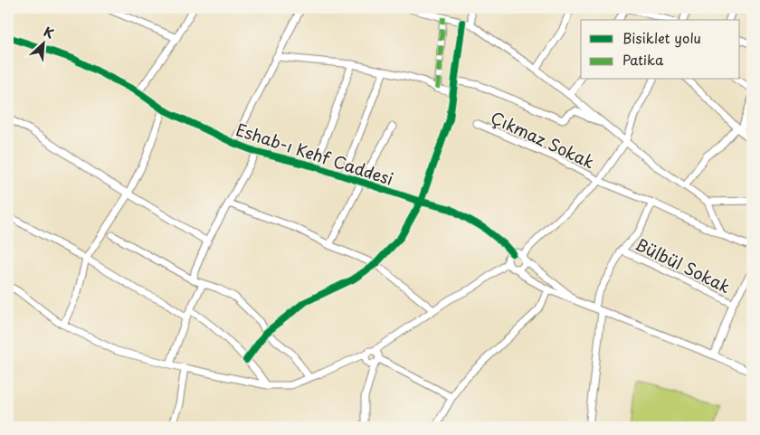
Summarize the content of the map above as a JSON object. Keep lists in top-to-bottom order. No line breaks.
{"streets":{"street":["Çıkmaz Sokak","Eshab-ı Kehf Caddesi","Bülbül Sokak"]},"legend":["Bisiklet yolu","Patika"],"north":"top right"}
